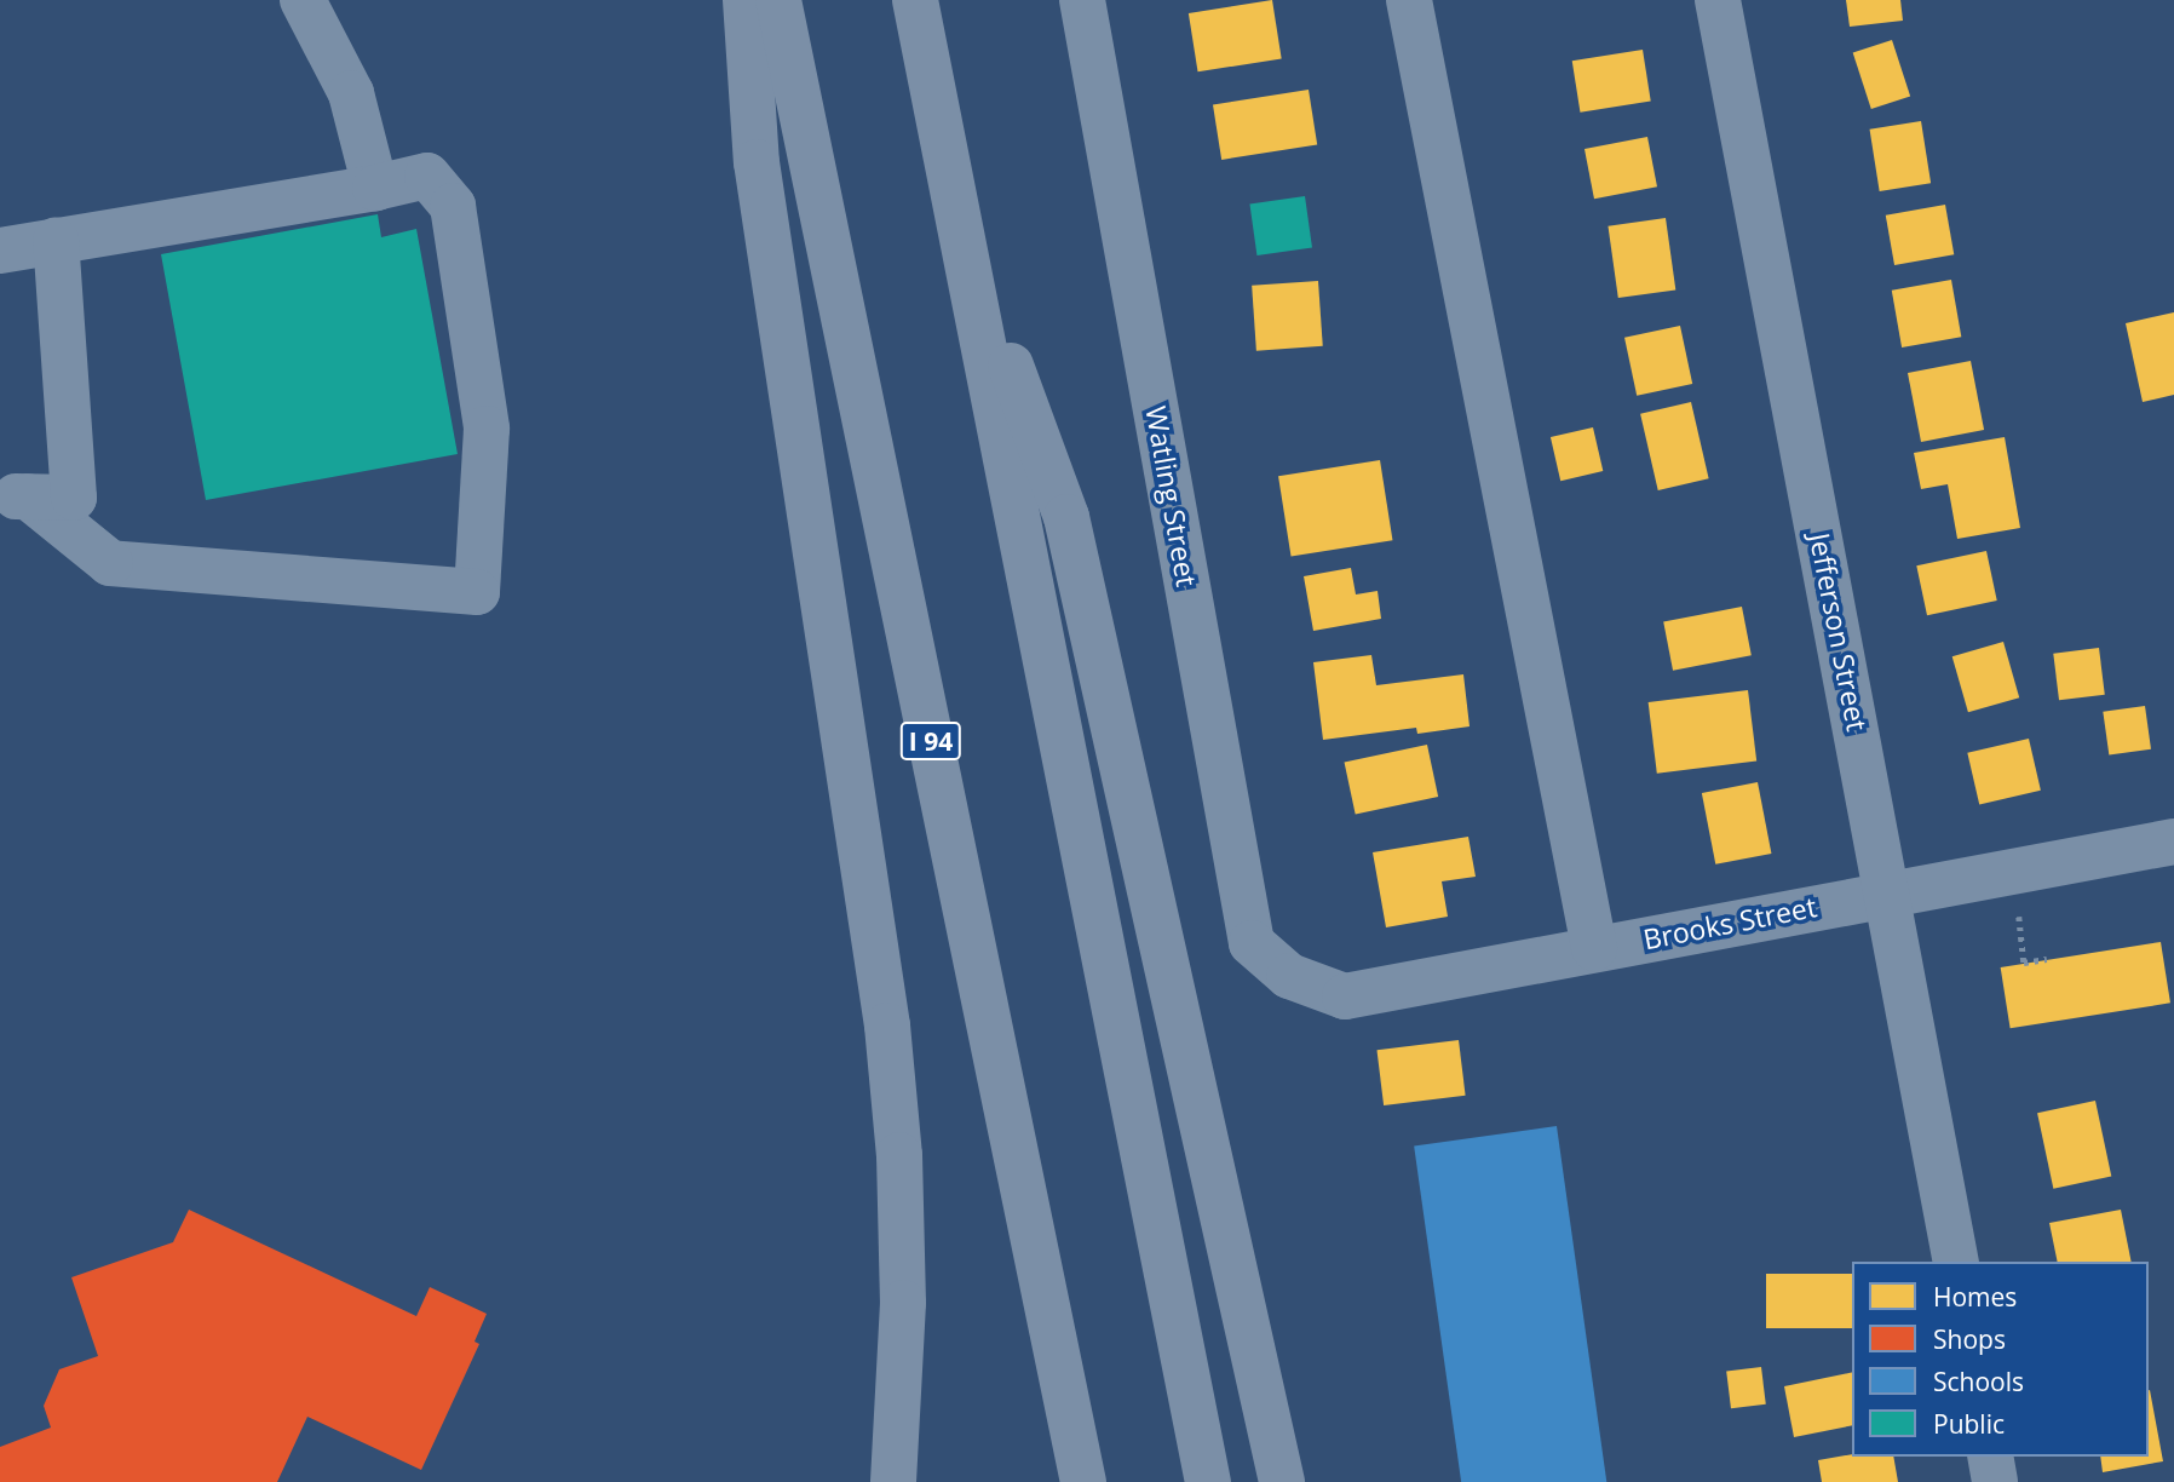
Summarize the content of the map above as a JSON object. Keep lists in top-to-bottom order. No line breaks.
{"streets":{"highway":["I 94"],"street":["Watling Street","Jefferson Street","Brooks Street"]},"crossings":[["Watling Street","Brooks Street"],["Jefferson Street","Brooks Street"]],"legend":["Homes","Shops","Schools","Public"]}
